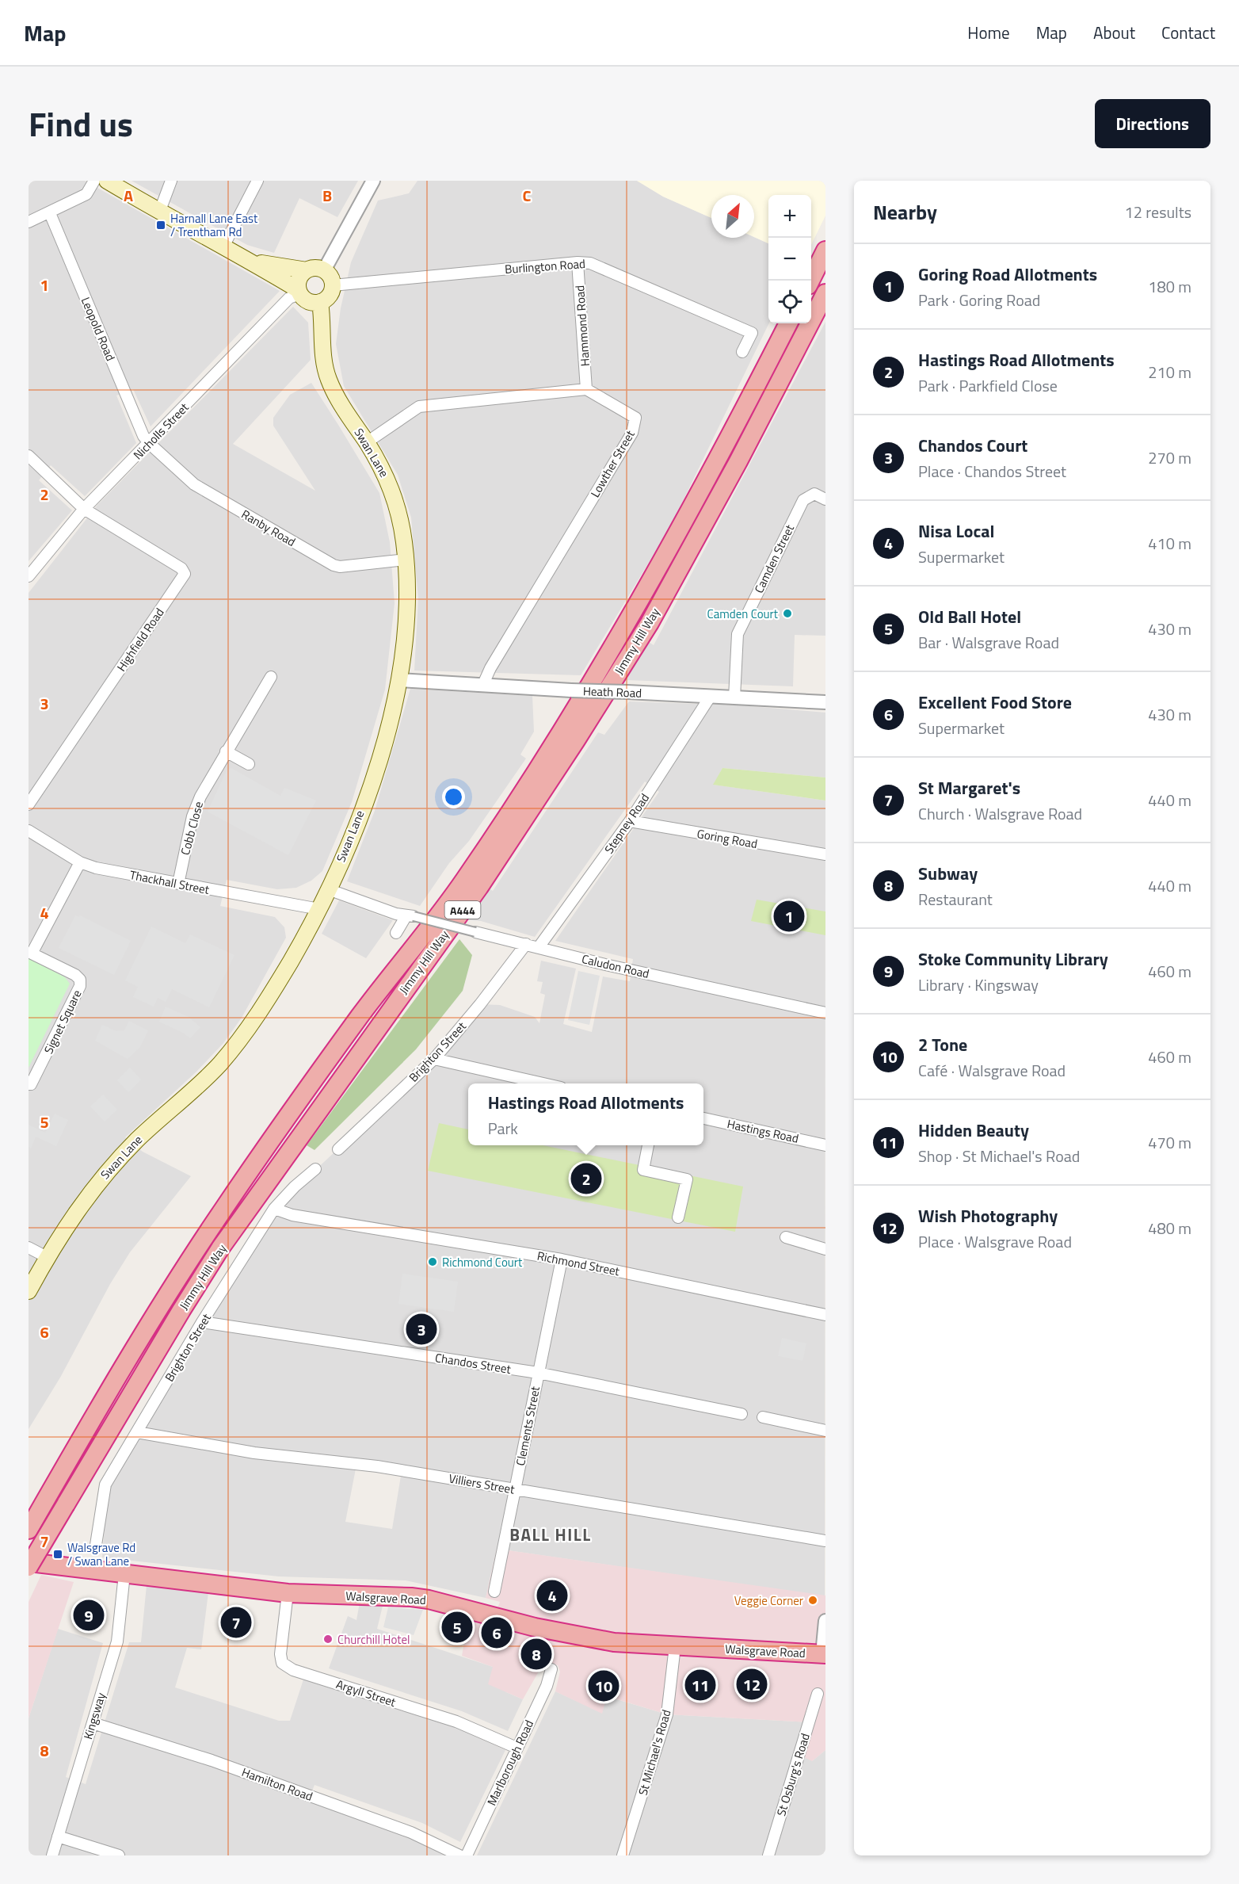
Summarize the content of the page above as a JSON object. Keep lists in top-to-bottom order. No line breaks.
{"streets":{"highway":["Jimmy Hill Way","A444","Walsgrave Road"],"main road":["Swan Lane"],"street":["Burlington Road","Hammond Road","Leopold Road","Nicholls Street","Lowther Street","Ranby Road","Camden Street","Highfield Road","Heath Road","Stepney Road","Cobb Close","Goring Road","Thackhall Street","Caludon Road","Signet Square","Brighton Street","Hastings Road","Richmond Street","Chandos Street","Clements Street","Villiers Street","Argyll Street","Kingsway","St Michael's Road","Marlborough Road","St Osburg's Road","Hamilton Road"]},"crossings":[["Burlington Road","Hammond Road"],["Burlington Road","Nicholls Street"],["Burlington Road","Swan Lane"],["Hammond Road","Lowther Street"],["Leopold Road","Nicholls Street"],["Leopold Road","Ranby Road"],["Nicholls Street","Swan Lane"],["Nicholls Street","Ranby Road"],["Nicholls Street","Highfield Road"],["Swan Lane","Ranby Road"],["Swan Lane","Heath Road"],["Swan Lane","Thackhall Street"],["Swan Lane","Caludon Road"],["Lowther Street","Heath Road"],["Camden Street","Heath Road"],["Heath Road","Stepney Road"],["Stepney Road","Goring Road"],["Stepney Road","Caludon Road"],["Cobb Close","Thackhall Street"],["Thackhall Street","Signet Square"],["Caludon Road","Brighton Street"],["Brighton Street","Richmond Street"],["Brighton Street","Chandos Street"],["Brighton Street","Villiers Street"],["Richmond Street","Clements Street"],["Chandos Street","Clements Street"],["Clements Street","Villiers Street"],["Walsgrave Road","Argyll Street"],["Walsgrave Road","Kingsway"],["Walsgrave Road","St Michael's Road"],["Argyll Street","Marlborough Road"],["Kingsway","Hamilton Road"]],"districts":["BALL HILL"],"places":{"transit":["Harnall Lane East / Trentham Rd","Walsgrave Rd / Swan Lane"],"other":["Camden Court","Richmond Court","Veggie Corner","Churchill Hotel"]},"north":"top right","page":{"header":"Map","nav":["Home","Map","About","Contact"],"title":"Find us","buttons":"Directions","heading":["Nearby","12 results"],"map_buttons":["+","−"],"list":[{"mark":"1","name":"Goring Road Allotments","note":"Park · Goring Road","value":"180 m"},{"mark":"2","name":"Hastings Road Allotments","note":"Park · Parkfield Close","value":"210 m"},{"mark":"3","name":"Chandos Court","note":"Place · Chandos Street","value":"270 m"},{"mark":"4","name":"Nisa Local","note":"Supermarket","value":"410 m"},{"mark":"5","name":"Old Ball Hotel","note":"Bar · Walsgrave Road","value":"430 m"},{"mark":"6","name":"Excellent Food Store","note":"Supermarket","value":"430 m"},{"mark":"7","name":"St Margaret's","note":"Church · Walsgrave Road","value":"440 m"},{"mark":"8","name":"Subway","note":"Restaurant","value":"440 m"},{"mark":"9","name":"Stoke Community Library","note":"Library · Kingsway","value":"460 m"},{"mark":"10","name":"2 Tone","note":"Café · Walsgrave Road","value":"460 m"},{"mark":"11","name":"Hidden Beauty","note":"Shop · St Michael's Road","value":"470 m"},{"mark":"12","name":"Wish Photography","note":"Place · Walsgrave Road","value":"480 m"}],"pins":["1","2","3","4","9","7","5","6","8","12","11","10"],"popup":["Hastings Road Allotments","Park"]},"grid":{"columns":["A","B","C"],"rows":["1","2","3","4","5","6","7","8"]}}
